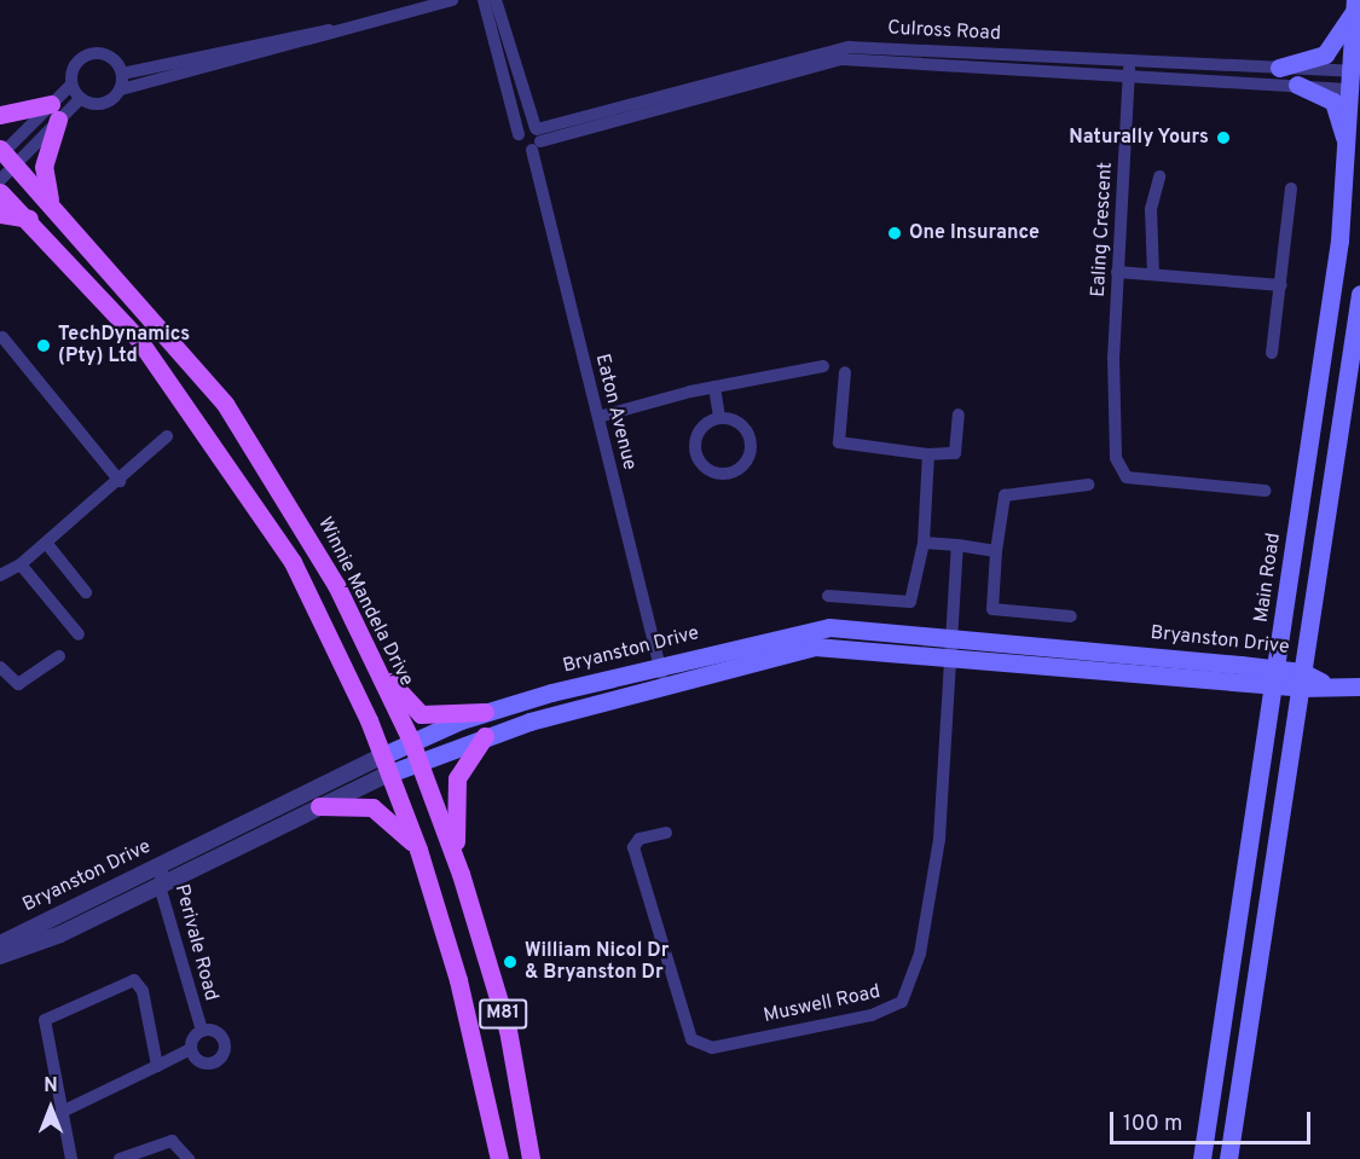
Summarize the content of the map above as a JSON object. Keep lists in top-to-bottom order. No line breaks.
{"streets":{"main road":["Main Road","Winnie Mandela Drive","Bryanston Drive","M81"],"street":["Culross Road","Ealing Crescent","Eaton Avenue","Perivale Road","Muswell Road"]},"crossings":[["Culross Road","Ealing Crescent"],["Culross Road","Eaton Avenue"],["Culross Road","Main Road"],["Eaton Avenue","Bryanston Drive"],["Main Road","Bryanston Drive"],["Winnie Mandela Drive","Bryanston Drive"],["Bryanston Drive","Perivale Road"],["Bryanston Drive","Muswell Road"],["Bryanston Drive","M81"]],"places":["Naturally Yours","One Insurance","TechDynamics (Pty) Ltd","William Nicol Dr & Bryanston Dr"],"scale_bar":"100 m","north":"top"}
